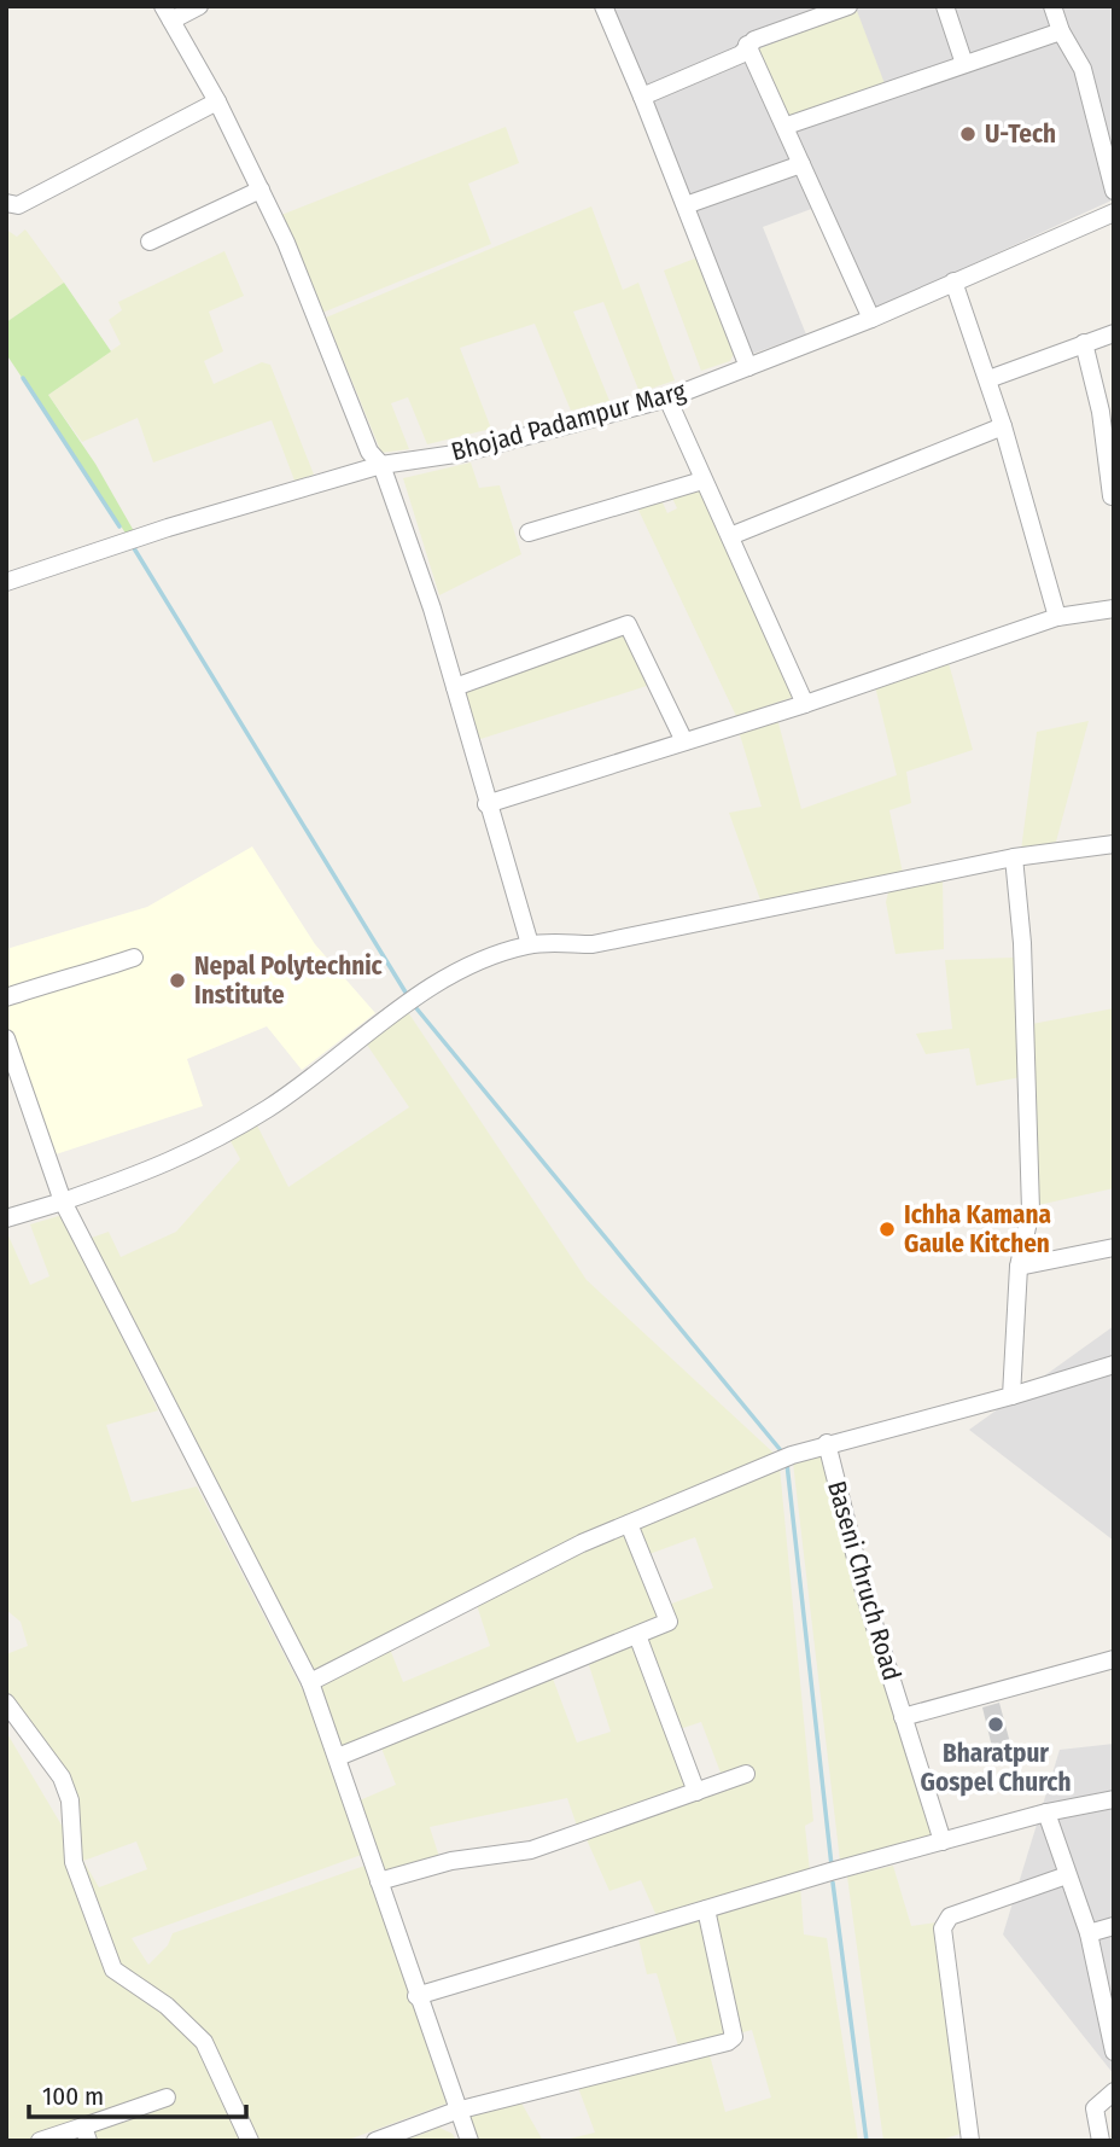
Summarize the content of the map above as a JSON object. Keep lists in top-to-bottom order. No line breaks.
{"streets":{"street":["Bhojad Padampur Marg","Baseni Chruch Road"]},"places":["U-Tech","Nepal Polytechnic Institute","Ichha Kamana Gaule Kitchen","Bharatpur Gospel Church"],"scale_bar":"100 m"}
